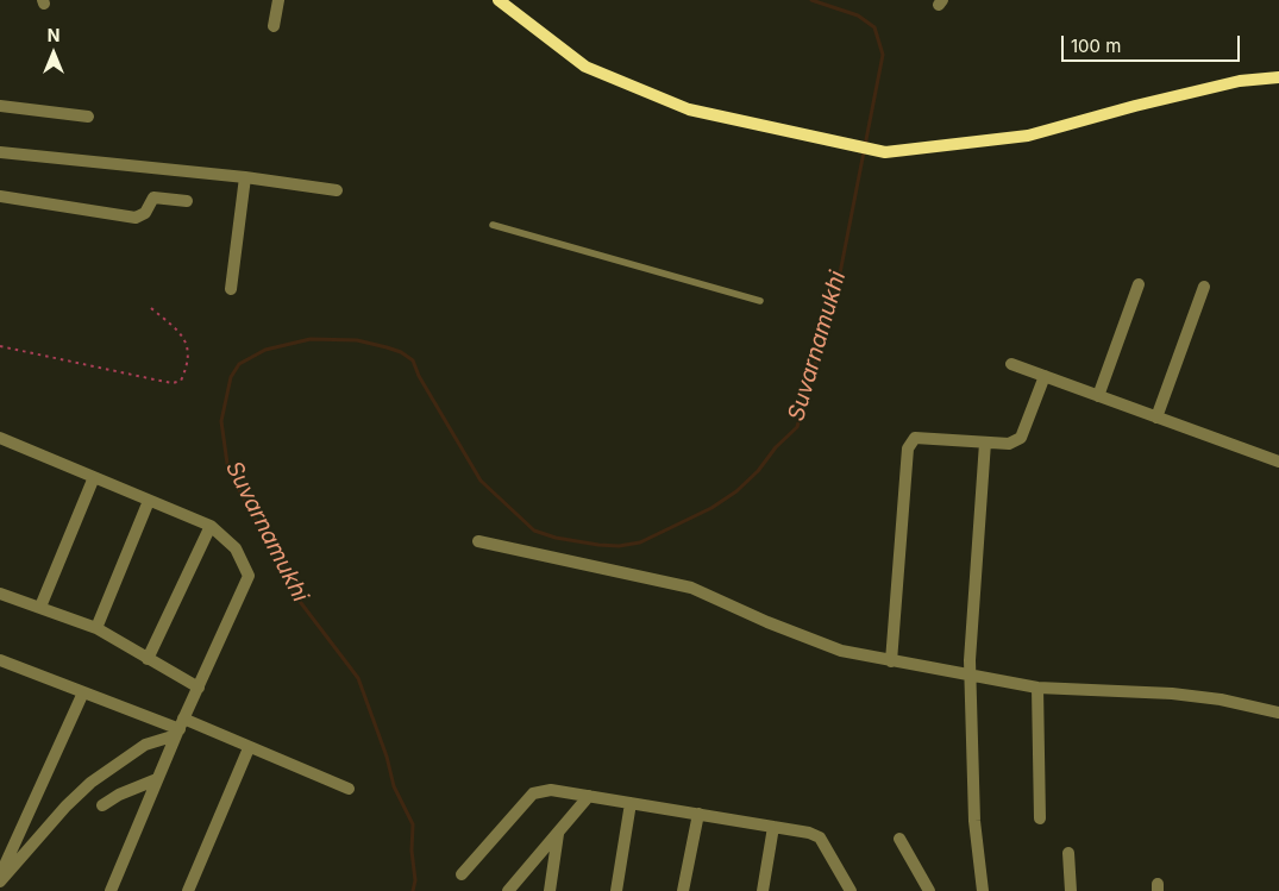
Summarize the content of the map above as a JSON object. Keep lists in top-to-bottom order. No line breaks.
{"water":["Suvarnamukhi"],"scale_bar":"100 m","north":"top"}
